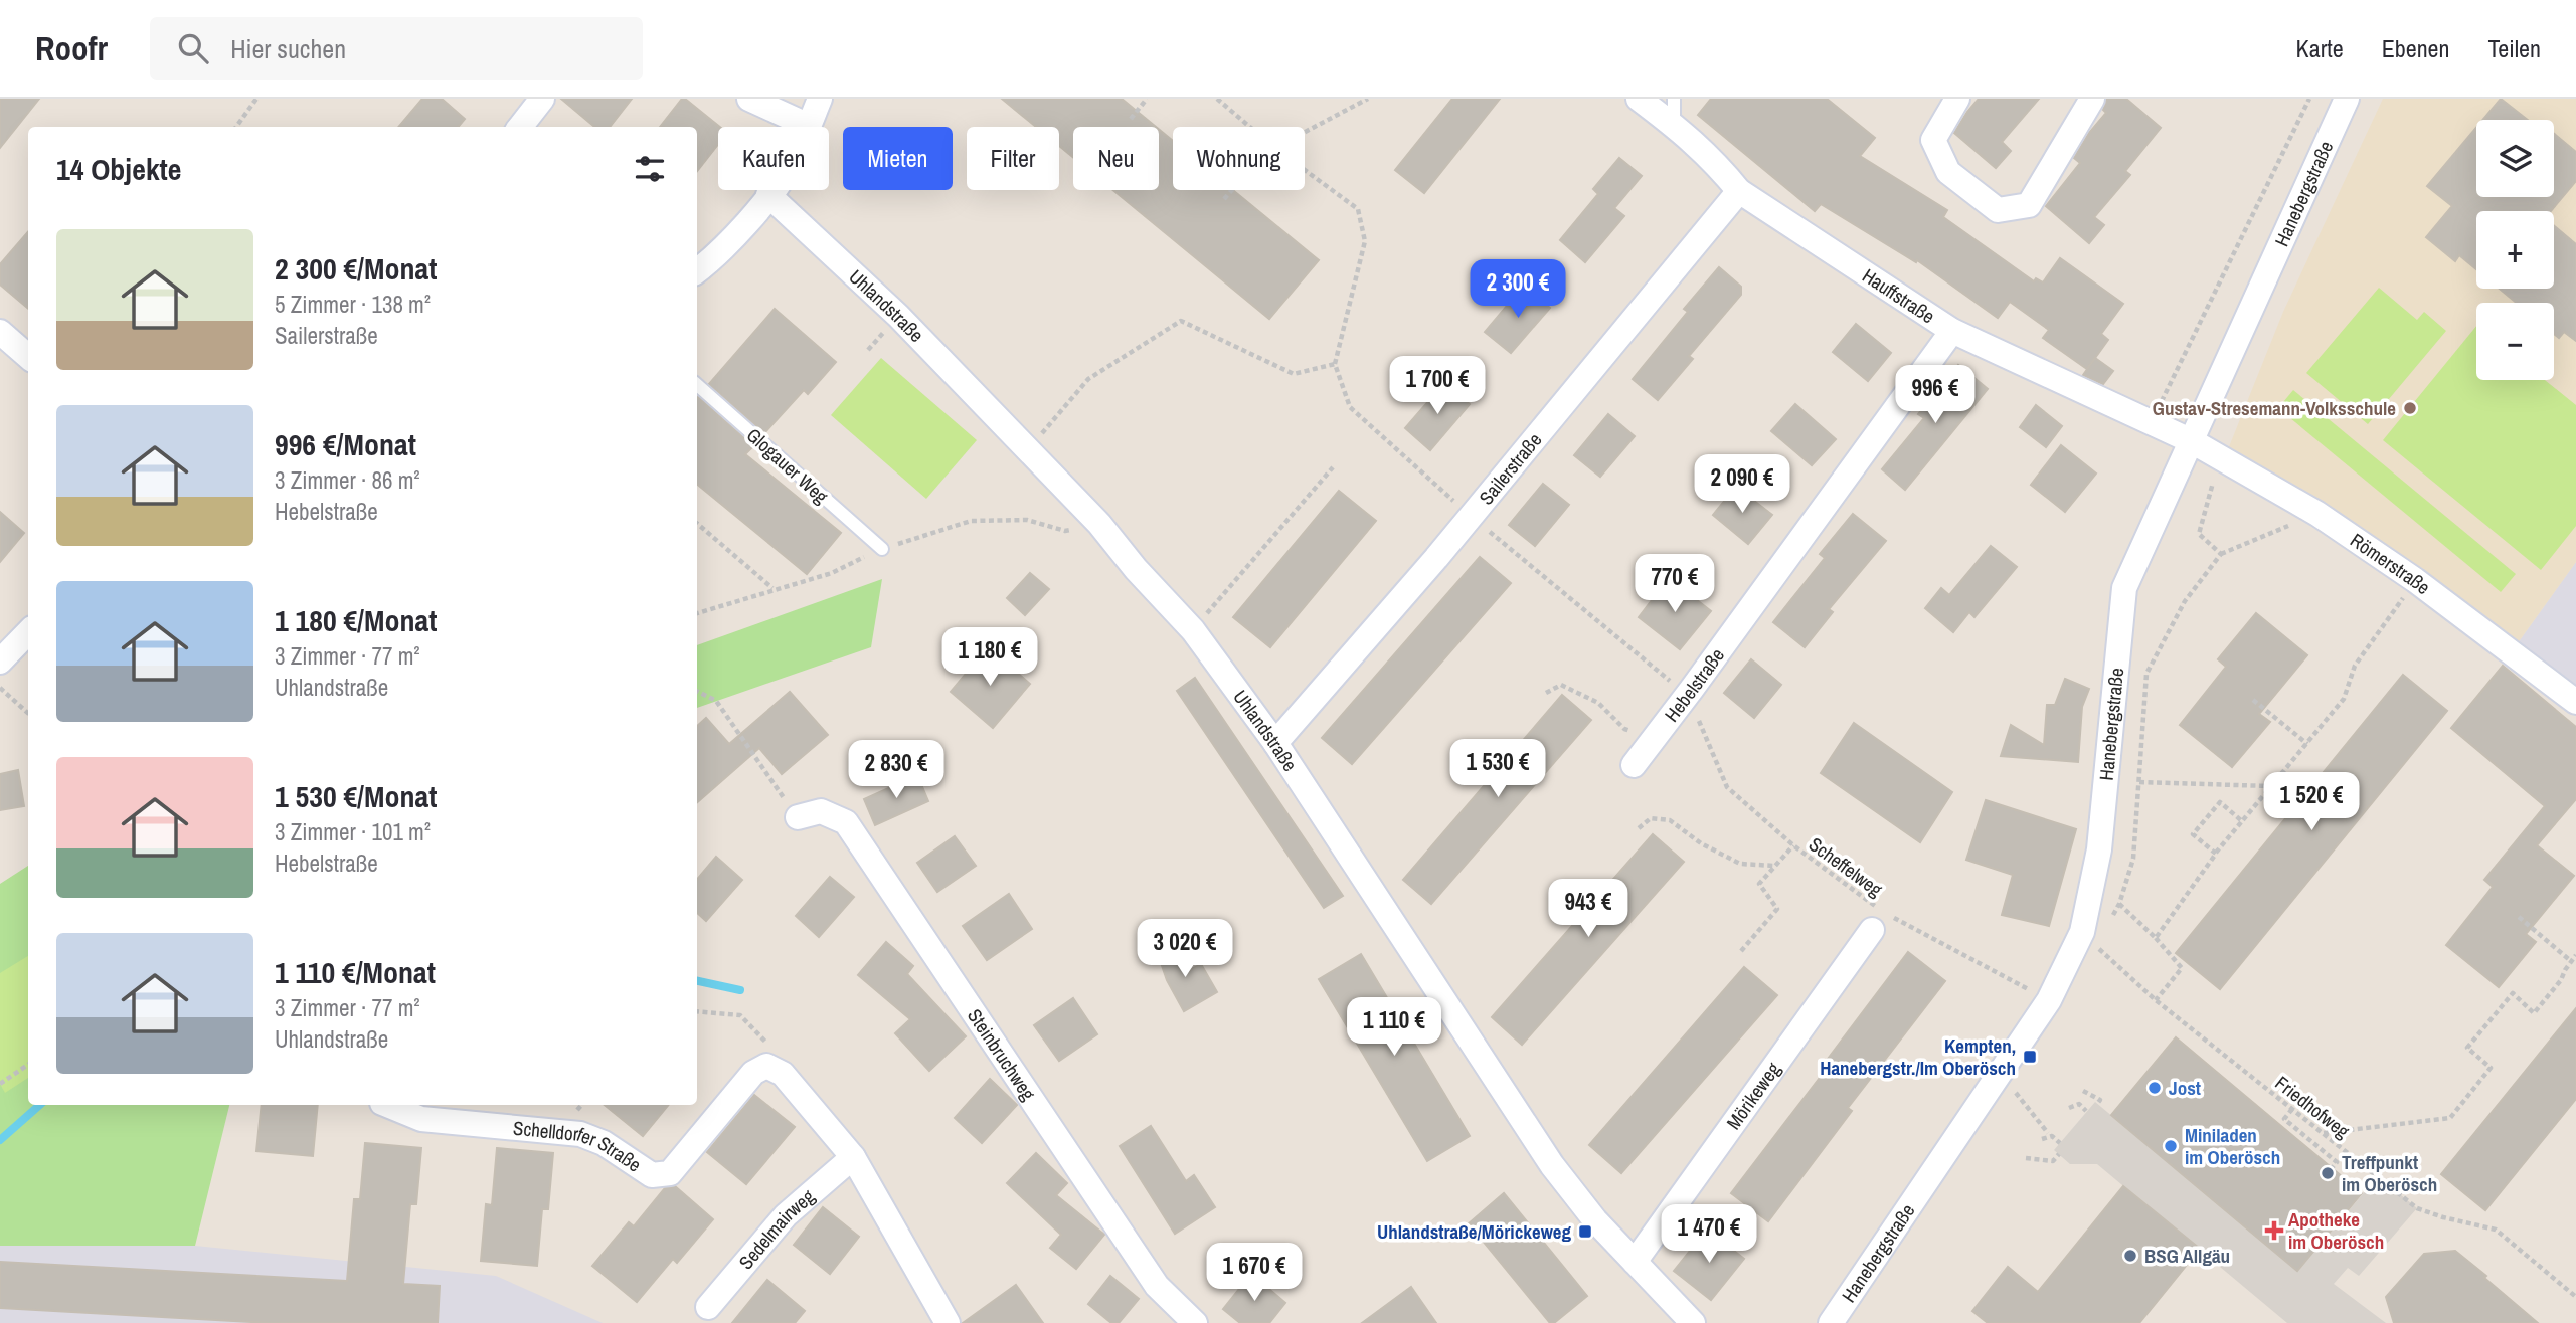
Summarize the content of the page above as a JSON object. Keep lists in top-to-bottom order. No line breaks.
{"streets":{"street":["Hanebergstraße","Hauffstraße","Uhlandstraße","Sailerstraße","Römerstraße","Hebelstraße","Steinbruchweg","Mörikeweg","Schelldorfer Straße","Sedelmairweg"],"lane":["Glogauer Weg"],"path":["Scheffelweg","Friedhofweg"]},"crossings":[["Hanebergstraße","Hauffstraße"],["Hanebergstraße","Römerstraße"],["Hanebergstraße","Scheffelweg"],["Hanebergstraße","Friedhofweg"],["Hauffstraße","Sailerstraße"],["Hauffstraße","Römerstraße"],["Hauffstraße","Hebelstraße"],["Uhlandstraße","Sailerstraße"],["Uhlandstraße","Mörikeweg"],["Hebelstraße","Scheffelweg"]],"places":{"other":["Gustav-Stresemann-Volksschule","Jost","Miniladen im Oberösch","Treffpunkt im Oberösch","BSG Allgäu"],"transit":["Kempten, Hanebergstr./Im Oberösch","Uhlandstraße/Mörickeweg"],"health":["Apotheke im Oberösch"]},"page":{"header":"Roofr","search":"Hier suchen","nav":["Karte","Ebenen","Teilen"],"map_buttons":["+","−"],"chip":["Kaufen","Mieten","Filter","Neu","Wohnung"],"heading":"14 Objekte","list":[{"name":"2 300 €/Monat","note":"5 Zimmer · 138 m² · Sailerstraße"},{"name":"996 €/Monat","note":"3 Zimmer · 86 m² · Hebelstraße"},{"name":"1 180 €/Monat","note":"3 Zimmer · 77 m² · Uhlandstraße"},{"name":"1 530 €/Monat","note":"3 Zimmer · 101 m² · Hebelstraße"},{"name":"1 110 €/Monat","note":"3 Zimmer · 77 m² · Uhlandstraße"}],"price":["2 300 €","1 700 €","996 €","2 090 €","770 €","1 180 €","1 530 €","2 830 €","1 520 €","943 €","3 020 €","1 110 €","1 470 €","1 670 €"]}}
